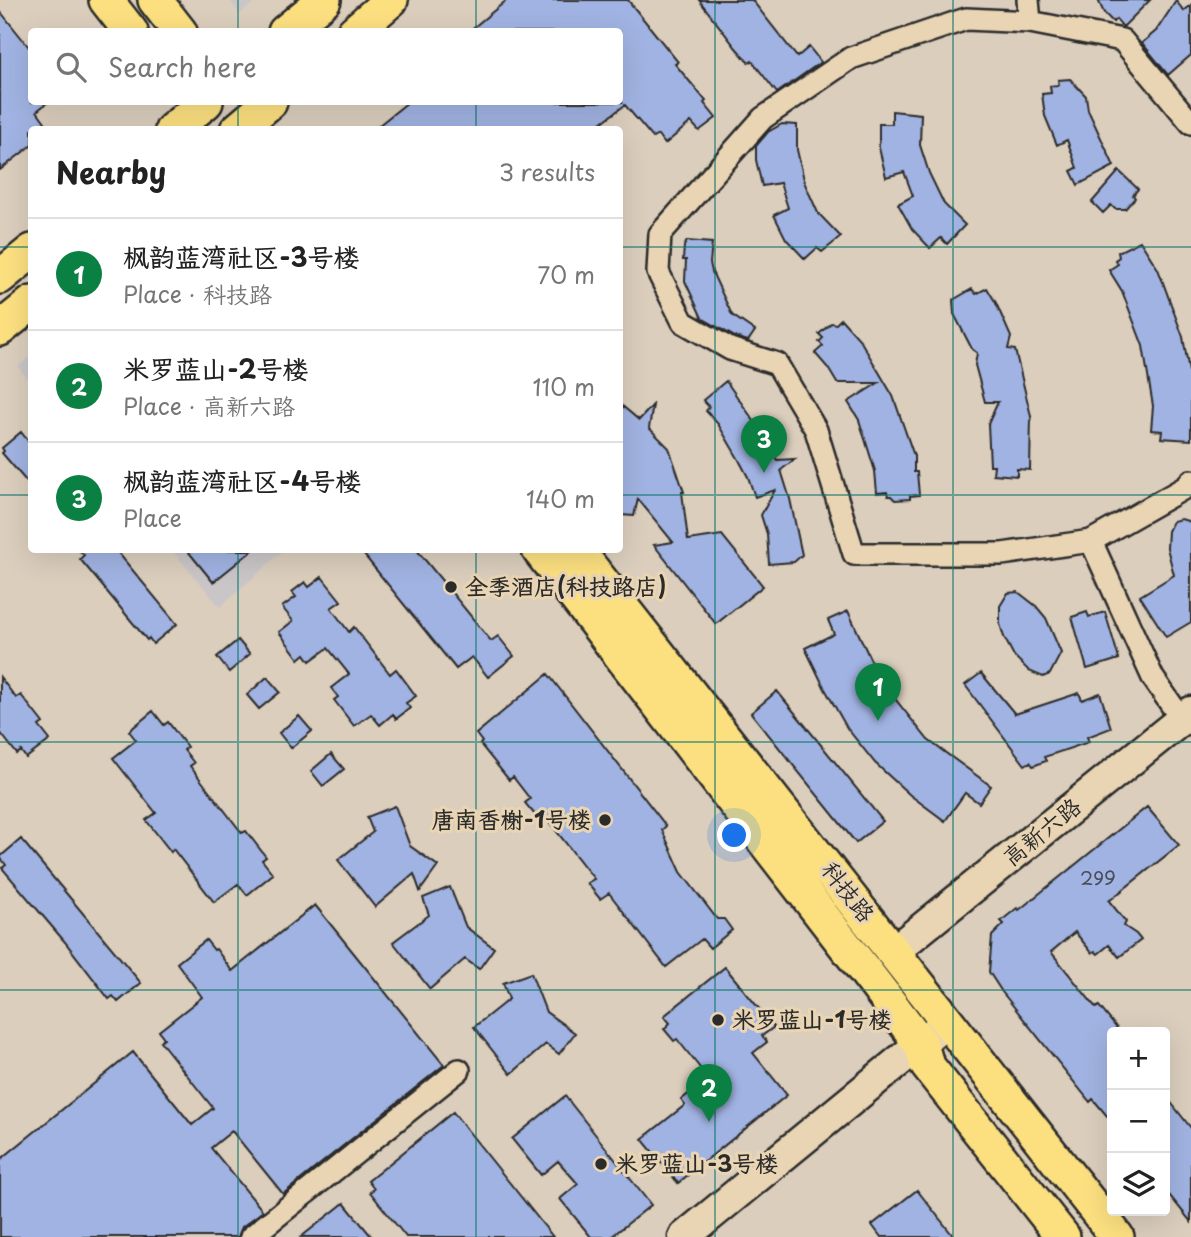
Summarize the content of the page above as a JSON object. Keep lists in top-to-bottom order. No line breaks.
{"streets":{"main road":["科技路"],"street":["高新六路"]},"crossings":[["高新六路","科技路"]],"places":["全季酒店(科技路店)","唐南香榭-1号楼","米罗蓝山-1号楼","米罗蓝山-3号楼"],"house_numbers":["299"],"page":{"search":"Search here","heading":["Nearby","3 results"],"list":[{"mark":"1","name":"枫韵蓝湾社区-3号楼","note":"Place · 科技路","value":"70 m"},{"mark":"2","name":"米罗蓝山-2号楼","note":"Place · 高新六路","value":"110 m"},{"mark":"3","name":"枫韵蓝湾社区-4号楼","note":"Place","value":"140 m"}],"pins":["3","1","2"],"map_buttons":["+","−"]}}
